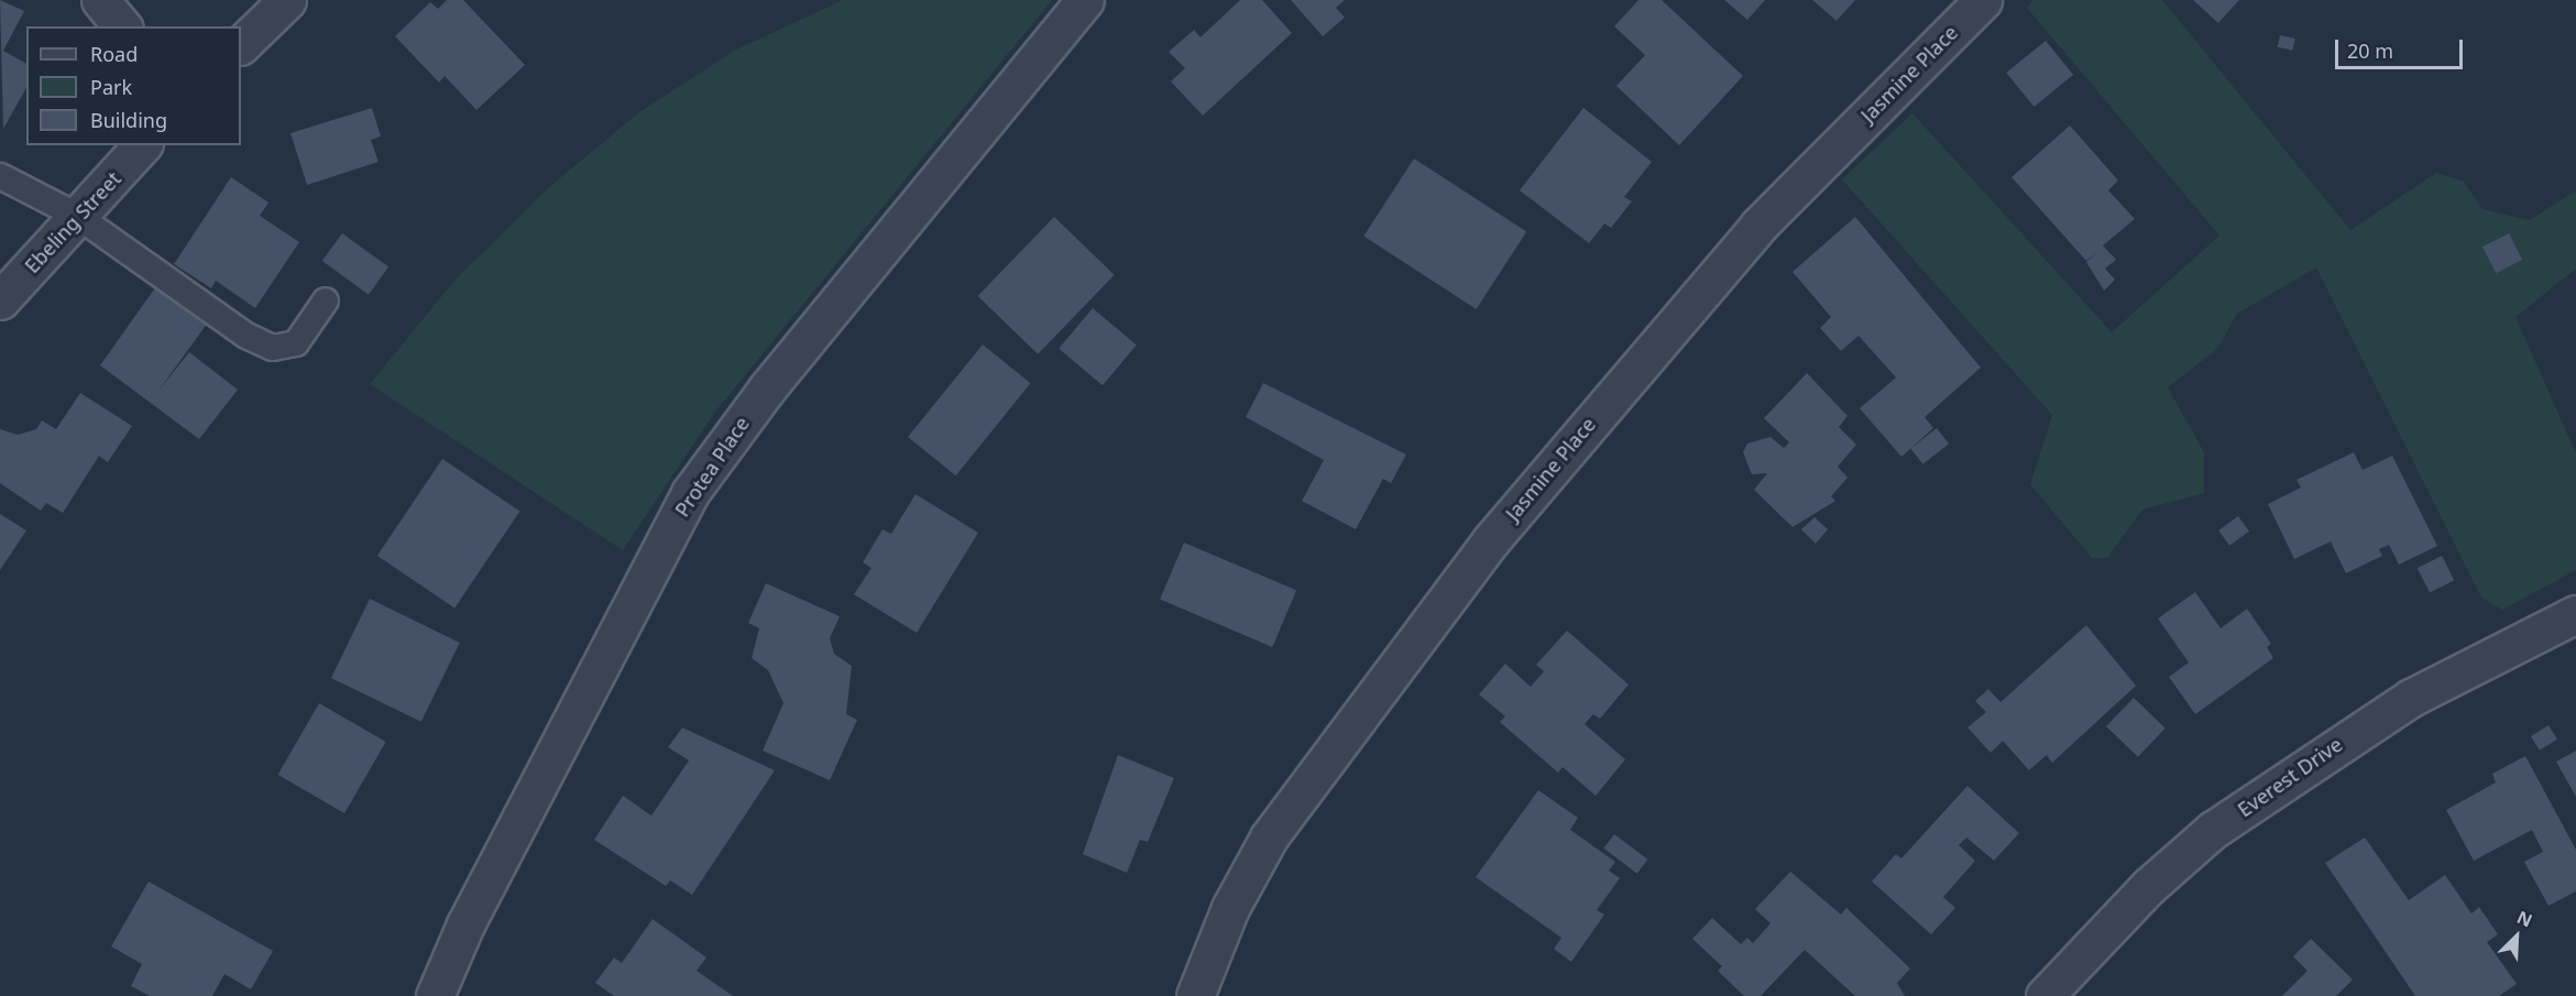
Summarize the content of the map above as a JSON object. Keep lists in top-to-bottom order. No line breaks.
{"streets":{"street":["Jasmine Place","Ebeling Street","Protea Place","Everest Drive"]},"legend":["Road","Park","Building"],"scale_bar":"20 m","north":"top right"}
